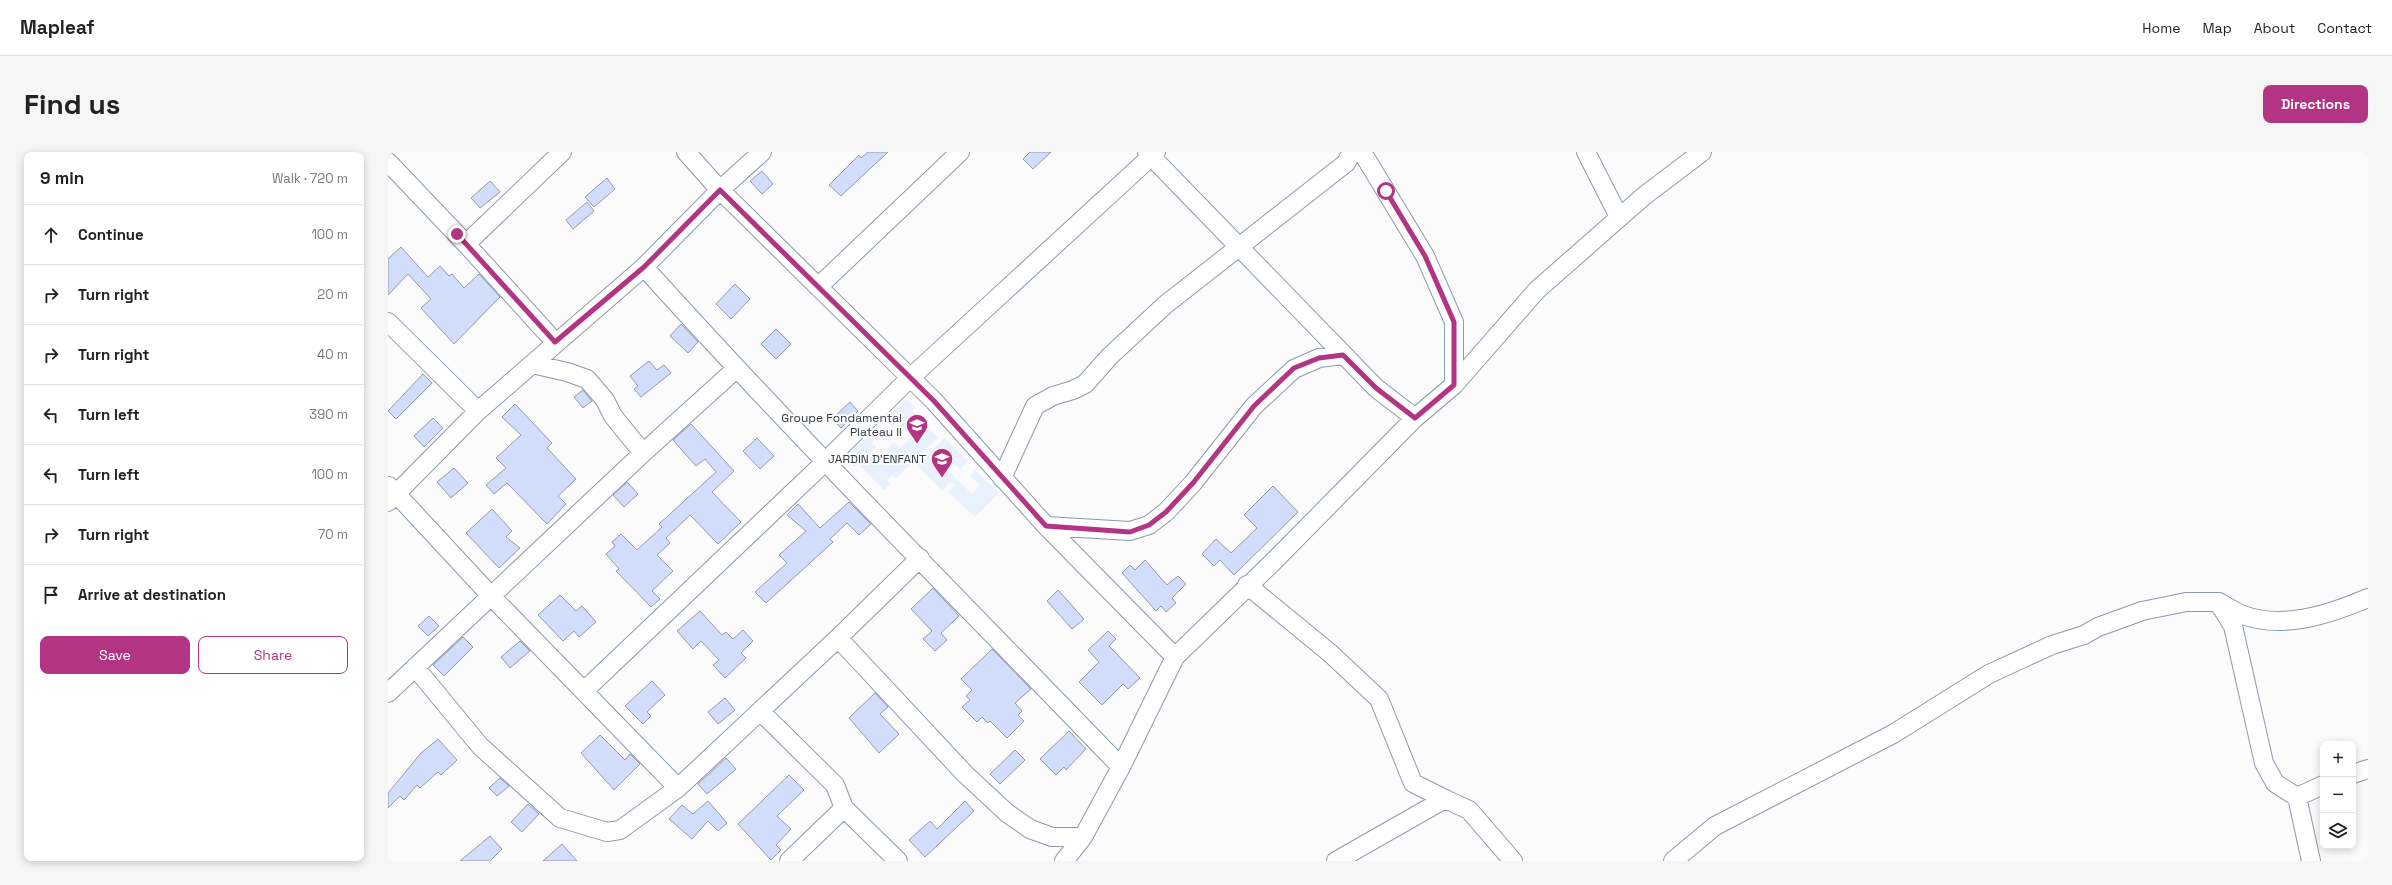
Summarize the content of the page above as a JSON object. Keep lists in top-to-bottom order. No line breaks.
{"places":{"school or university":["Groupe Fondamental Plateau II","JARDIN D'ENFANT"]},"page":{"header":"Mapleaf","nav":["Home","Map","About","Contact"],"buttons":["Directions",["Save","Share"]],"title":"Find us","heading":["9 min","Walk · 720 m"],"list":[["Continue","100 m"],["Turn right","20 m"],["Turn right","40 m"],["Turn left","390 m"],["Turn left","100 m"],["Turn right","70 m"],"Arrive at destination"],"map_buttons":["+","−"]}}
